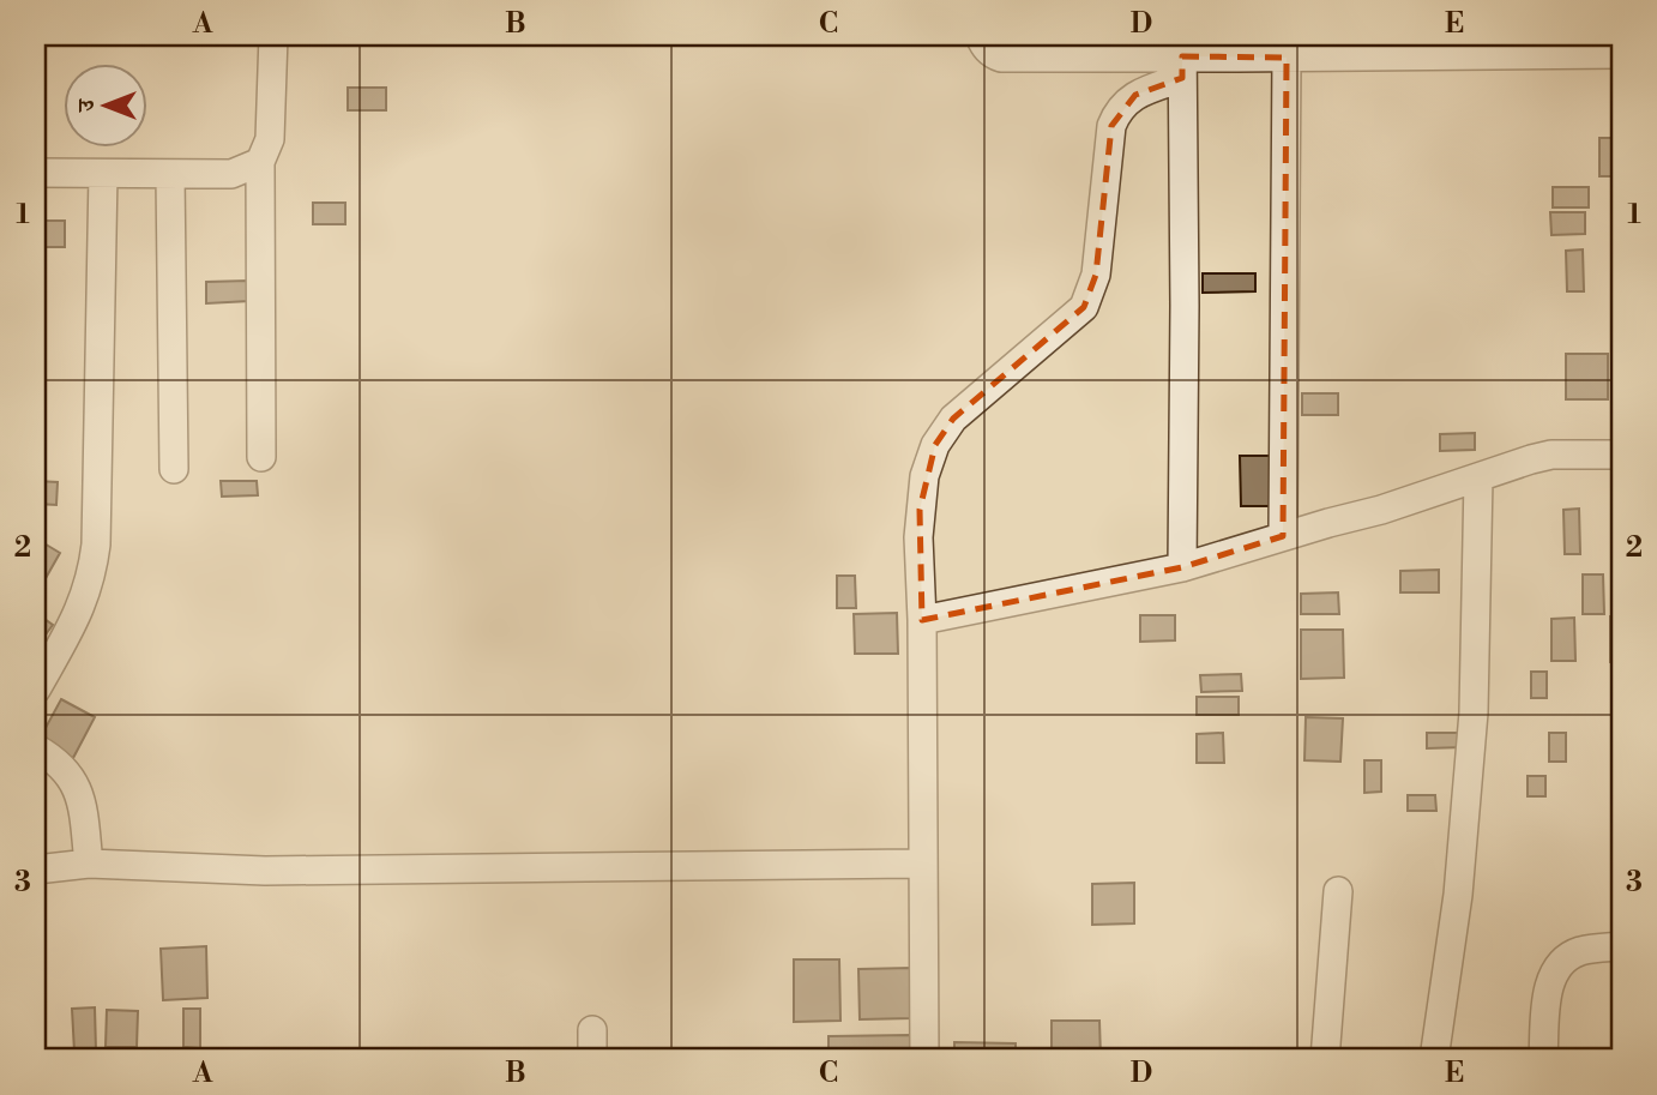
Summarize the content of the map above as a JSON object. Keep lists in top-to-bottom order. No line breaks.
{"north":"left","grid":{"columns":["A","B","C","D","E"],"rows":["1","2","3"]}}
